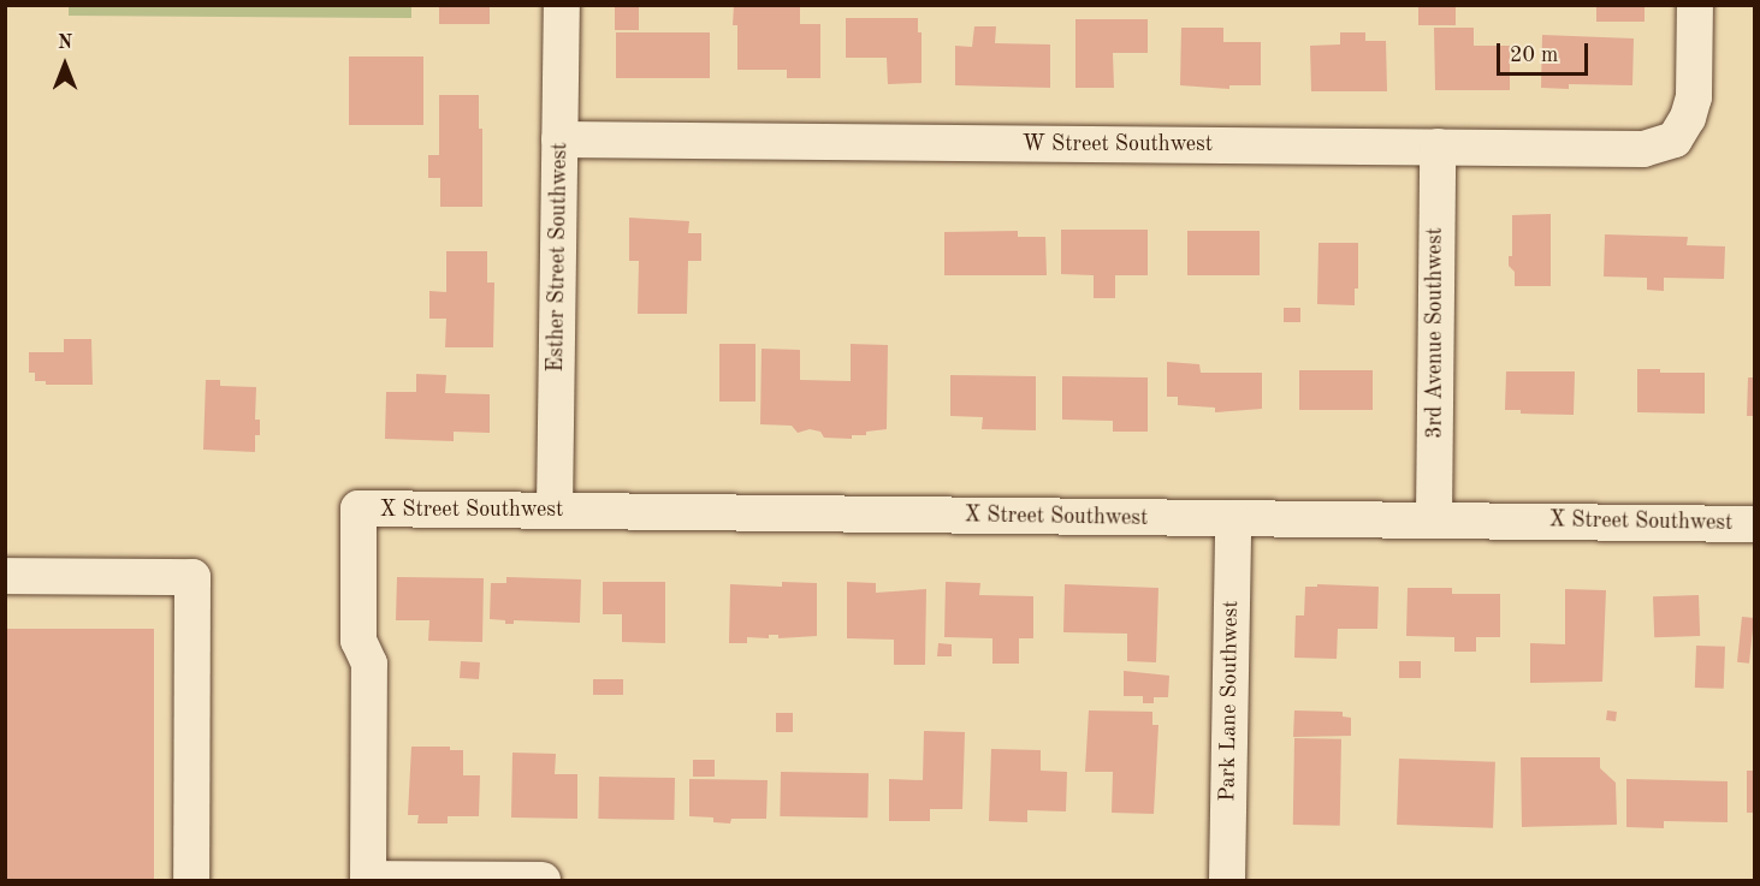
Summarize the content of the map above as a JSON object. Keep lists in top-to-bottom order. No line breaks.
{"streets":{"street":["W Street Southwest","Esther Street Southwest","3rd Avenue Southwest","X Street Southwest","Park Lane Southwest"]},"crossings":[["W Street Southwest","Esther Street Southwest"],["W Street Southwest","3rd Avenue Southwest"],["Esther Street Southwest","X Street Southwest"],["3rd Avenue Southwest","X Street Southwest"],["X Street Southwest","Park Lane Southwest"]],"scale_bar":"20 m","north":"top"}
